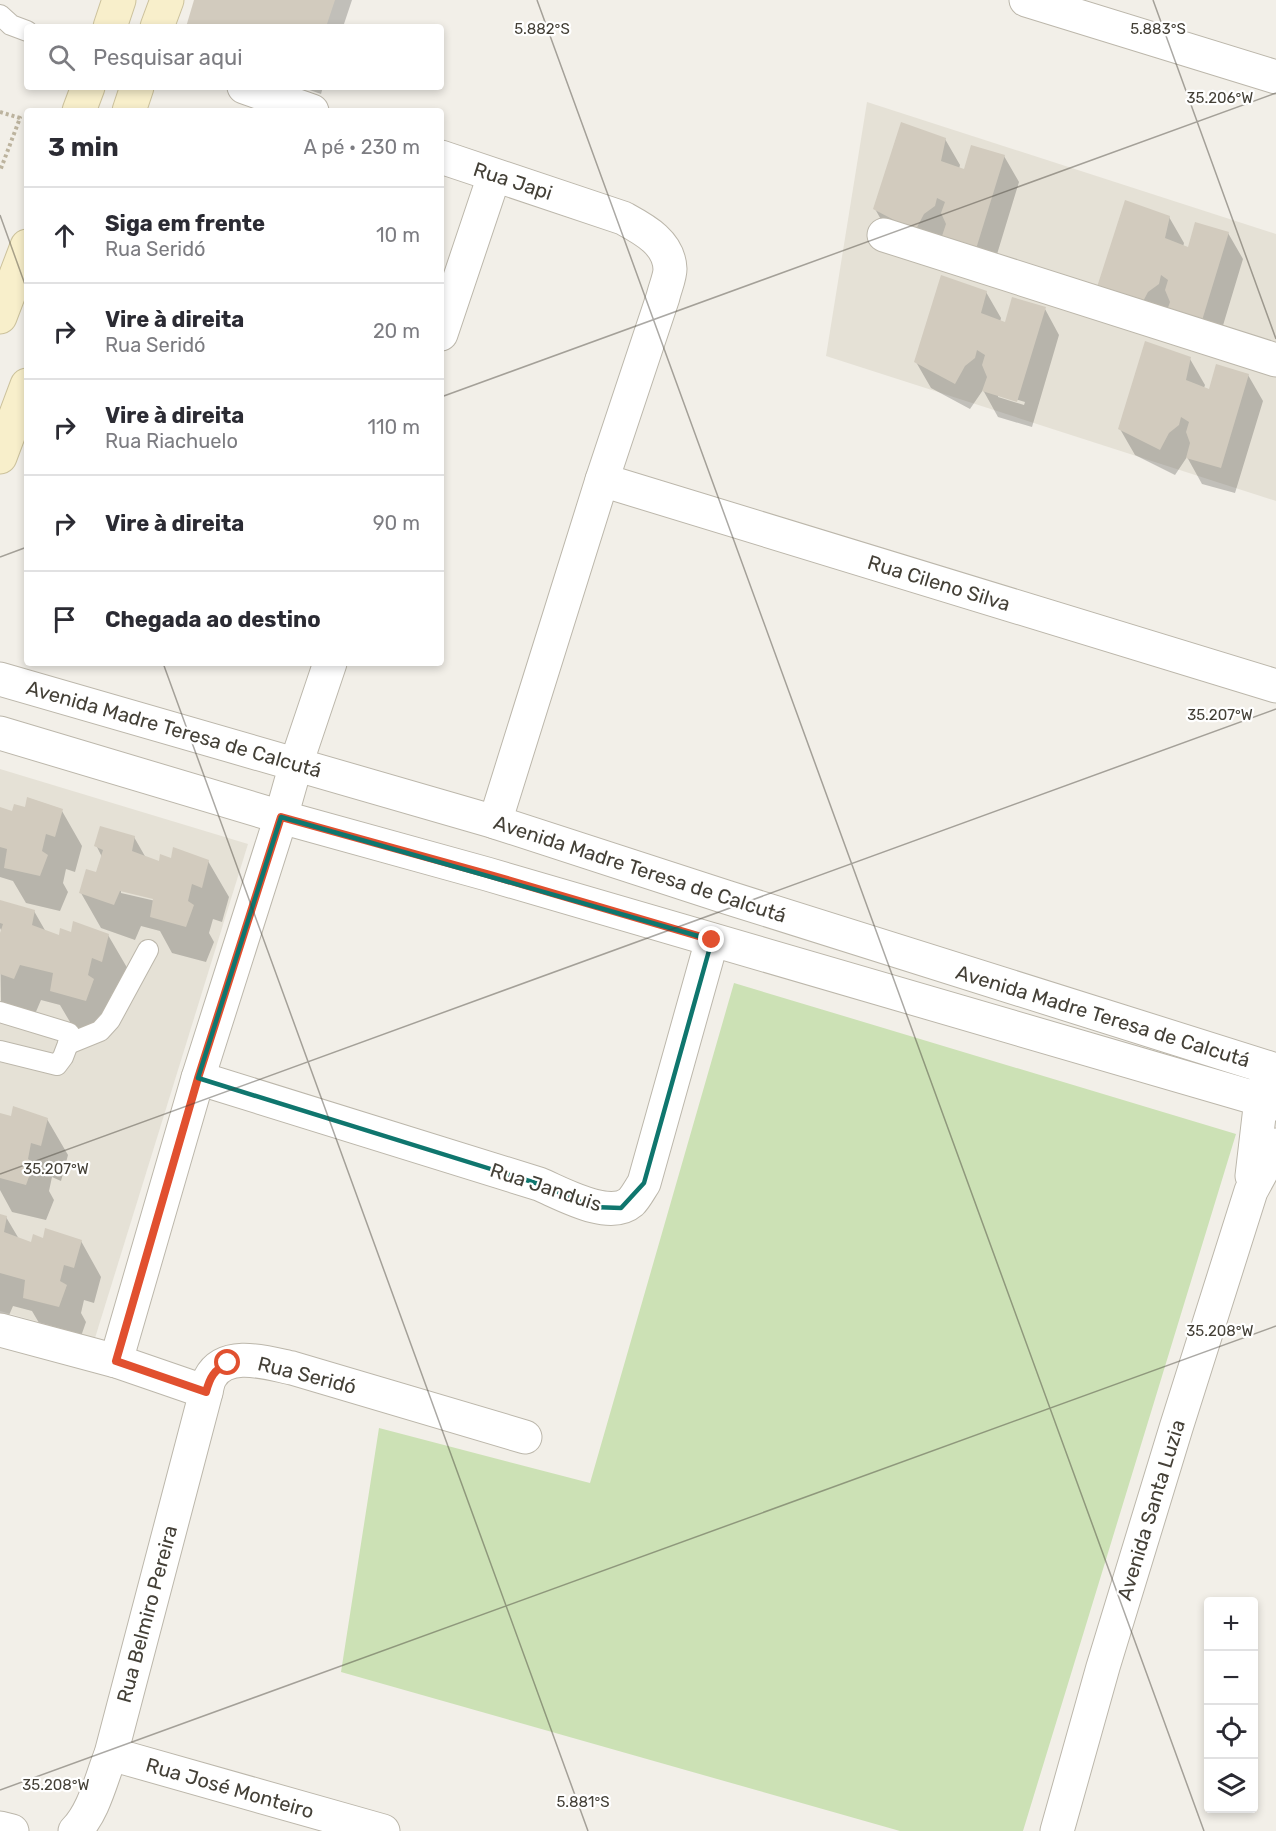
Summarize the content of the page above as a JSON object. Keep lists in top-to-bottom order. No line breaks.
{"streets":{"street":["Rua Japi","Rua Cileno Silva","Avenida Madre Teresa de Calcutá","Rua Janduis","Rua Seridó","Avenida Santa Luzia","Rua Belmiro Pereira","Rua José Monteiro"]},"crossings":[["Rua Japi","Rua Cileno Silva"],["Rua Japi","Avenida Madre Teresa de Calcutá"],["Avenida Madre Teresa de Calcutá","Rua Janduis"],["Avenida Madre Teresa de Calcutá","Avenida Santa Luzia"],["Rua Seridó","Rua Belmiro Pereira"],["Rua Belmiro Pereira","Rua José Monteiro"]],"page":{"search":"Pesquisar aqui","heading":["3 min","A pé · 230 m"],"list":[["Siga em frente","Rua Seridó","10 m"],["Vire à direita","Rua Seridó","20 m"],["Vire à direita","Rua Riachuelo","110 m"],["Vire à direita","90 m"],"Chegada ao destino"],"map_buttons":["+","−"]},"coordinates":["5.882°S","5.883°S","35.206°W","35.207°W","35.208°W","5.881°S"]}
